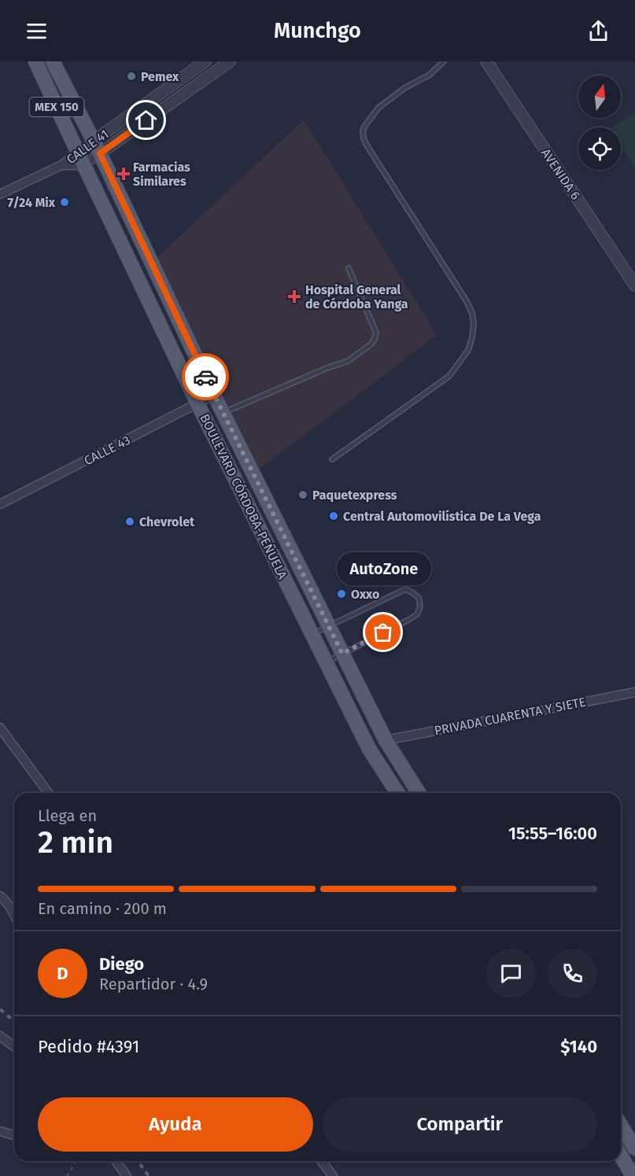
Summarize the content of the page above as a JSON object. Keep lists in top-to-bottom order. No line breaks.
{"streets":{"main road":["MEX 150","BOULEVARD CÓRDOBA-PEÑUELA"],"street":["CALLE 41","AVENIDA 6","CALLE 43","PRIVADA CUARENTA Y SIETE"]},"crossings":[["CALLE 41","BOULEVARD CÓRDOBA-PEÑUELA"],["CALLE 43","BOULEVARD CÓRDOBA-PEÑUELA"],["BOULEVARD CÓRDOBA-PEÑUELA","PRIVADA CUARENTA Y SIETE"]],"places":{"other":["Pemex","7/24 Mix","Paquetexpress","Central Automovilística De La Vega","Chevrolet","Oxxo","AutoZone"],"health":["Farmacias Similares","Hospital General de Córdoba Yanga"]},"north":"top","page":{"header":"Munchgo","bubble":"AutoZone","heading":["2 min","Llega en","15:55–16:00"],"panel":["Diego","Repartidor · 4.9","Pedido #4391","$140"],"bar":"En camino · 200 m","round":"D","buttons":["Ayuda","Compartir"]}}
